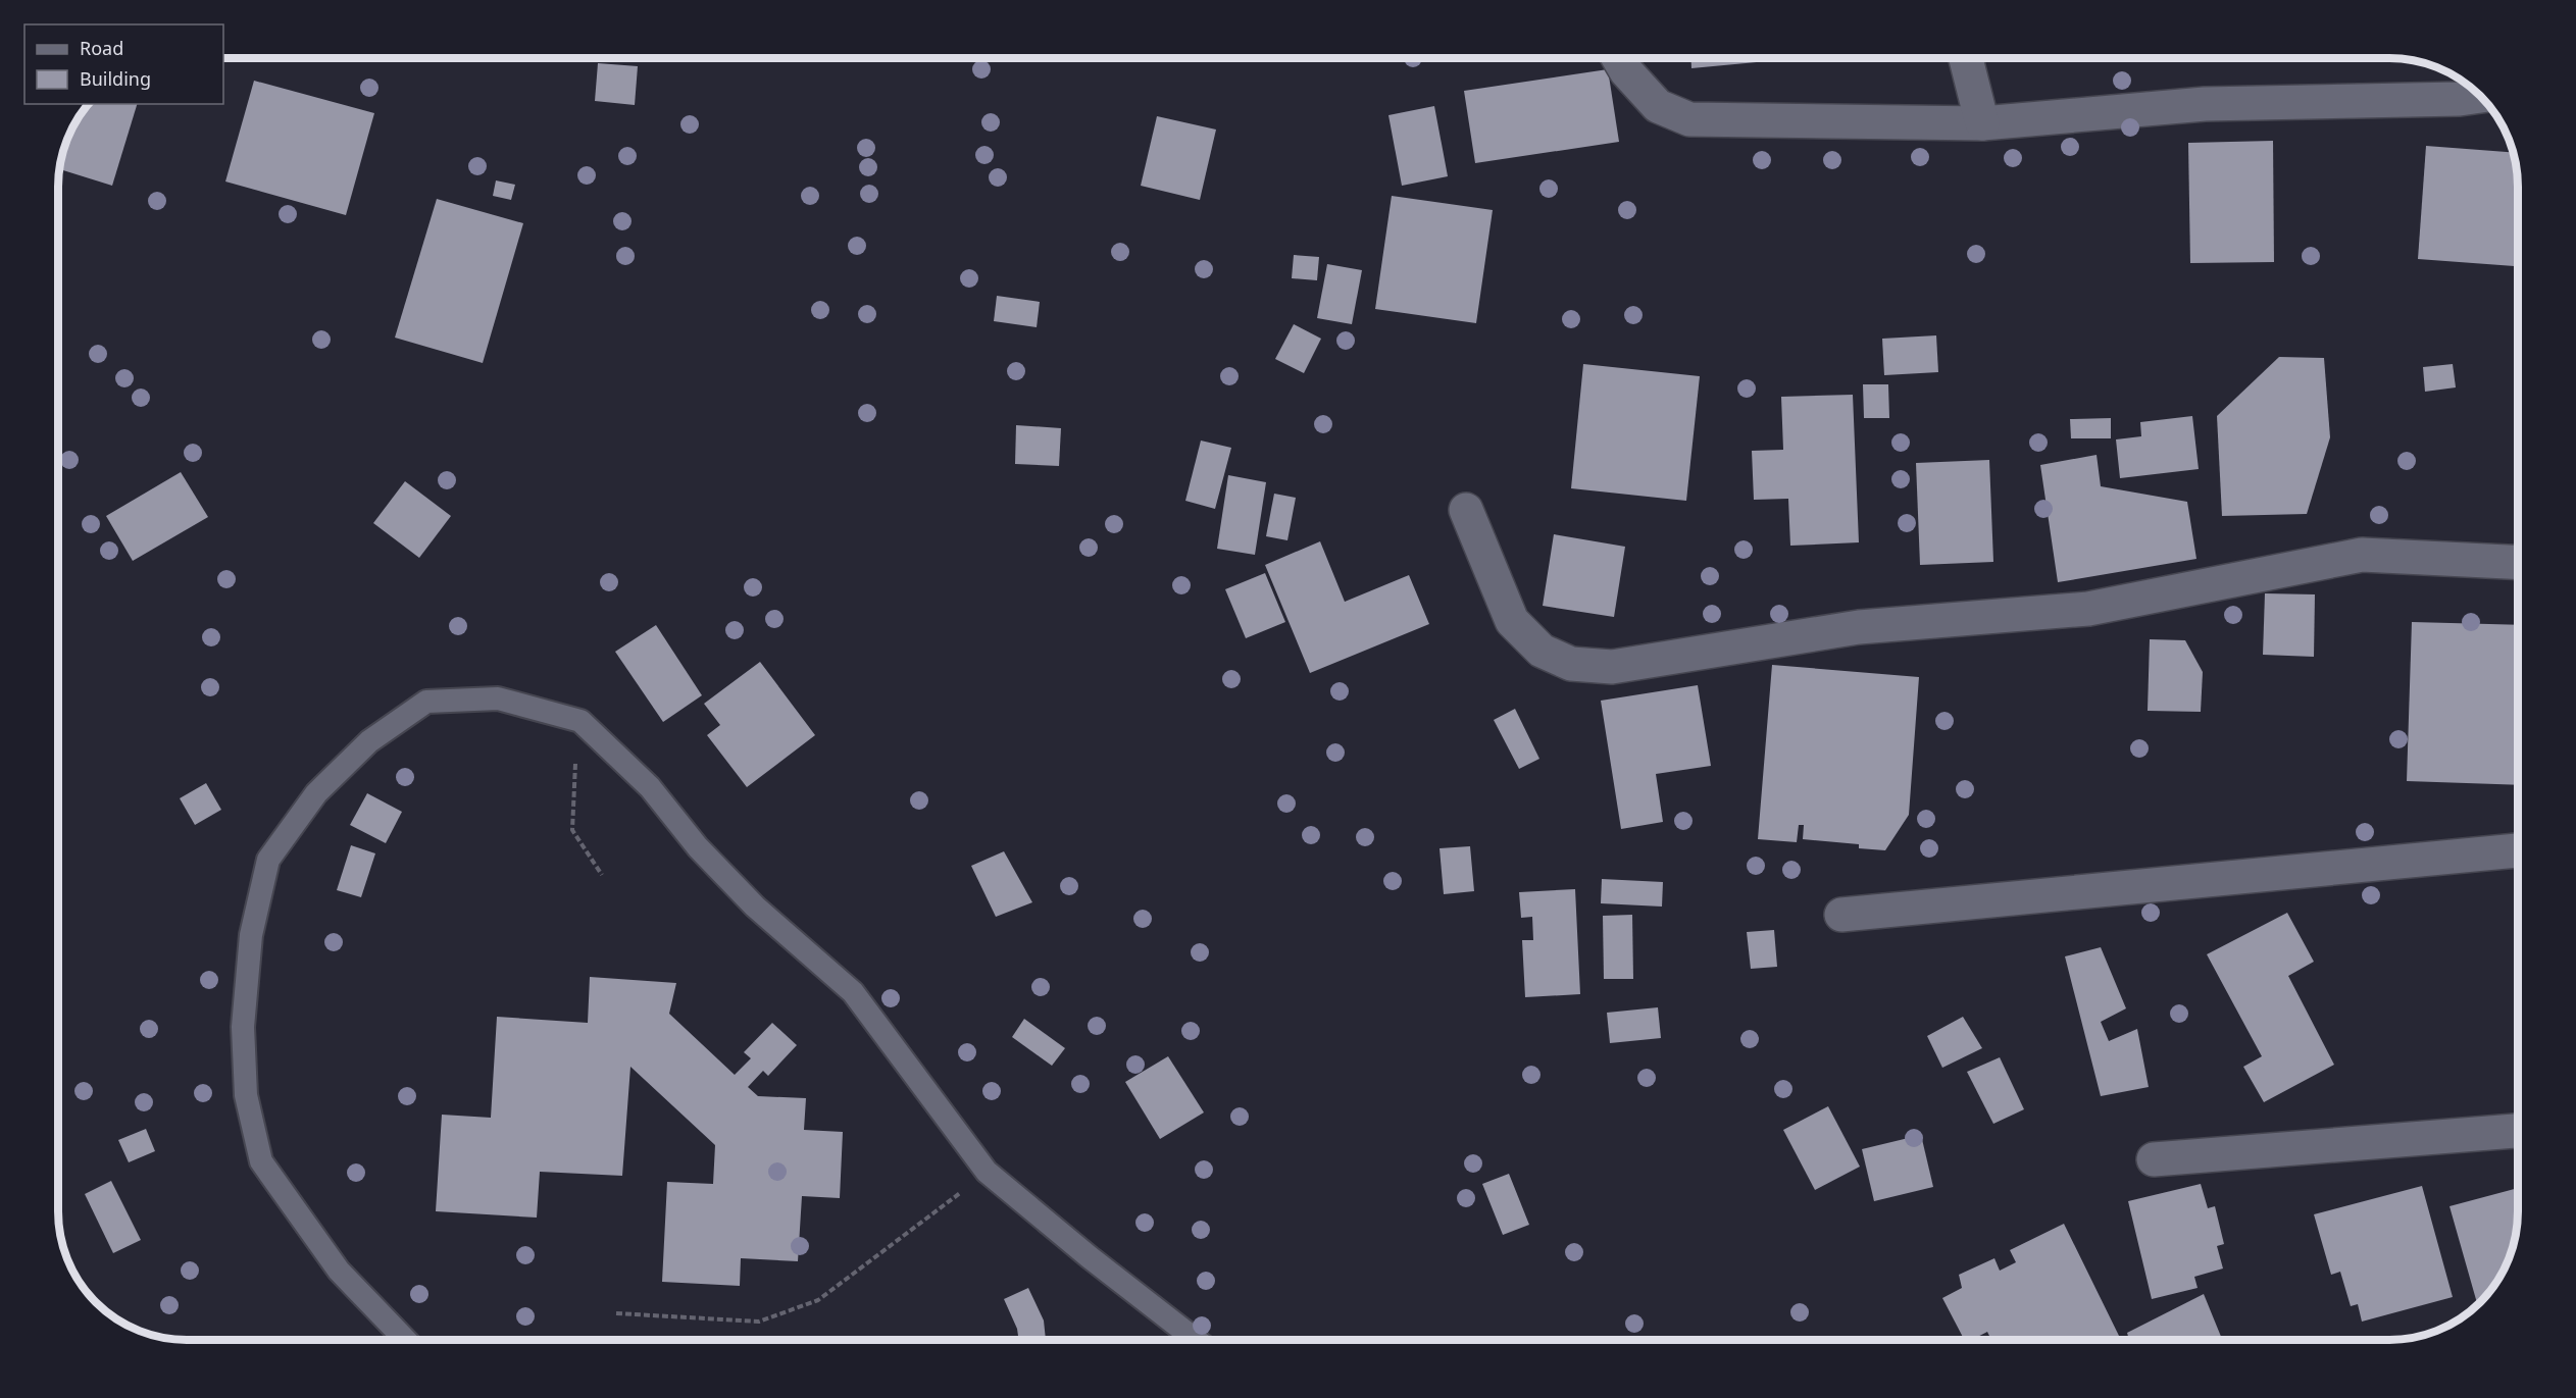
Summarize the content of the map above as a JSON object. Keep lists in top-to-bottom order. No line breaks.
{"legend":["Road","Building"]}
